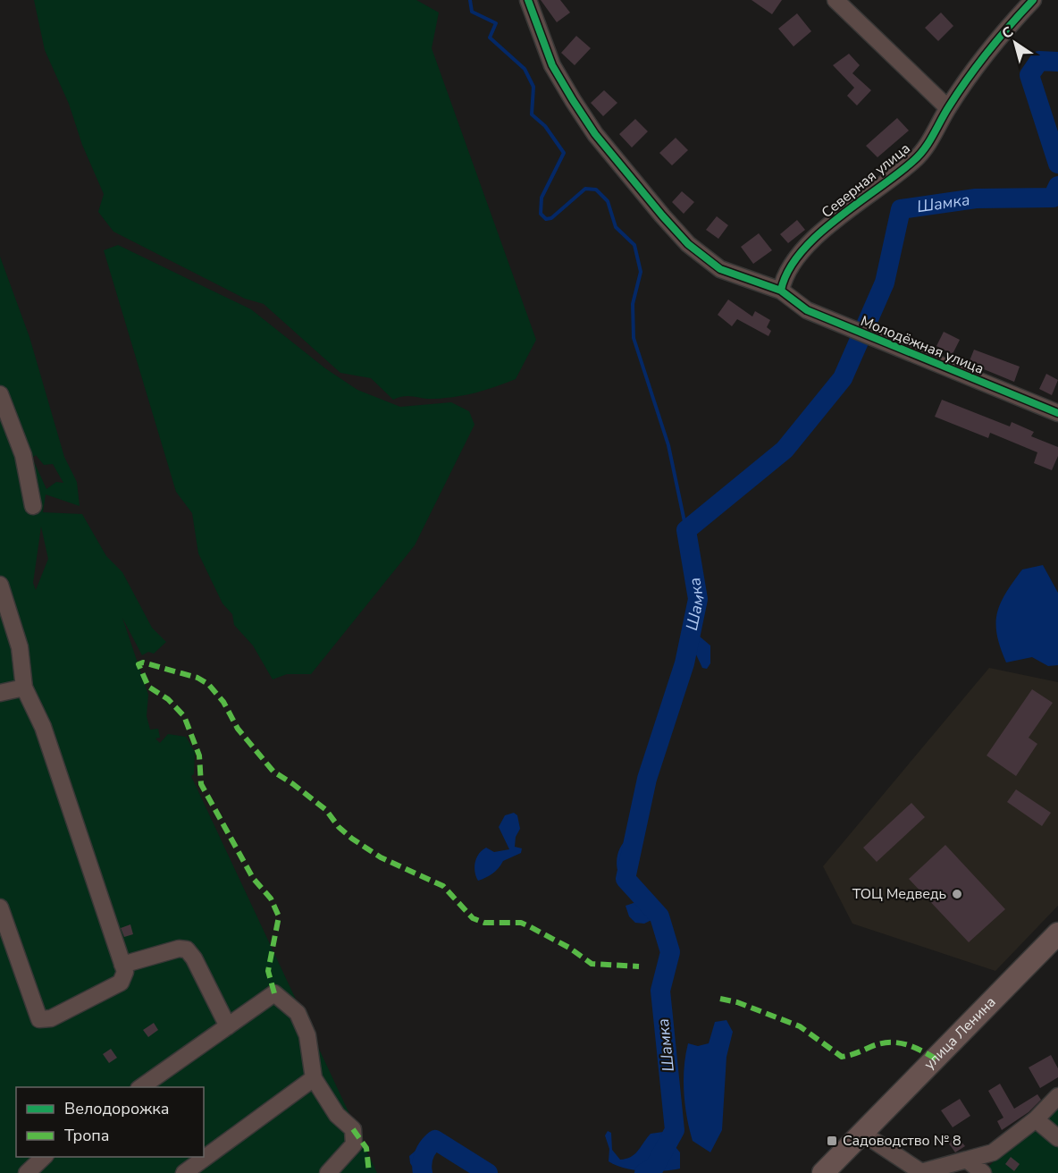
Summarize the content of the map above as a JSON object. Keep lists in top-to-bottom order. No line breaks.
{"streets":{"main road":["улица Ленина"],"street":["Северная улица","Молодёжная улица"]},"crossings":[["Северная улица","Молодёжная улица"]],"water":["Шамка"],"places":{"other":["ТОЦ Медведь"],"transit":["Садоводство № 8"]},"legend":["Велодорожка","Тропа"],"north":"top left"}
